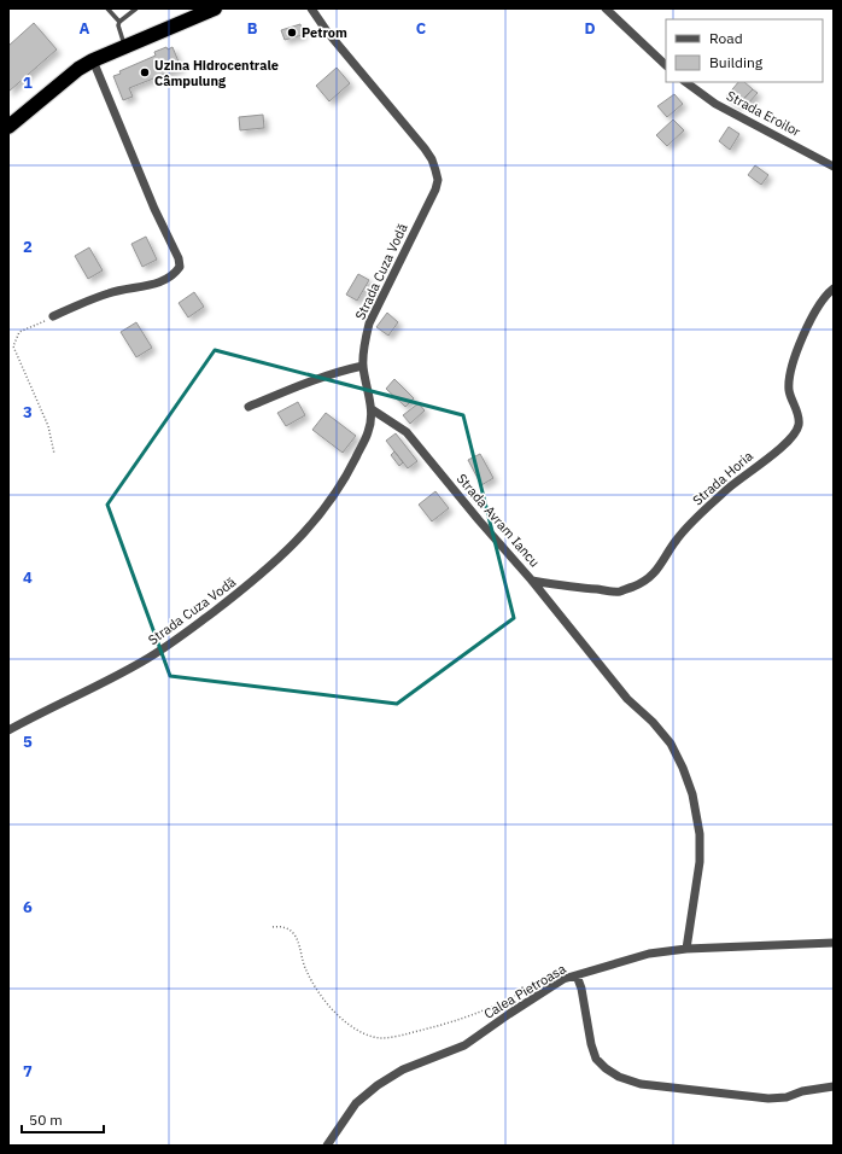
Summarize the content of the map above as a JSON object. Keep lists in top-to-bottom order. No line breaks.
{"streets":{"street":["Strada Eroilor","Strada Cuza Vodă","Strada Horia","Strada Avram Iancu","Calea Pietroasa"]},"crossings":[["Strada Cuza Vodă","Strada Avram Iancu"],["Strada Horia","Strada Avram Iancu"],["Strada Avram Iancu","Calea Pietroasa"]],"places":["Petrom","Uzina Hidrocentrale Câmpulung"],"legend":["Road","Building"],"scale_bar":"50 m","grid":{"columns":["A","B","C","D"],"rows":["1","2","3","4","5","6","7"]}}
